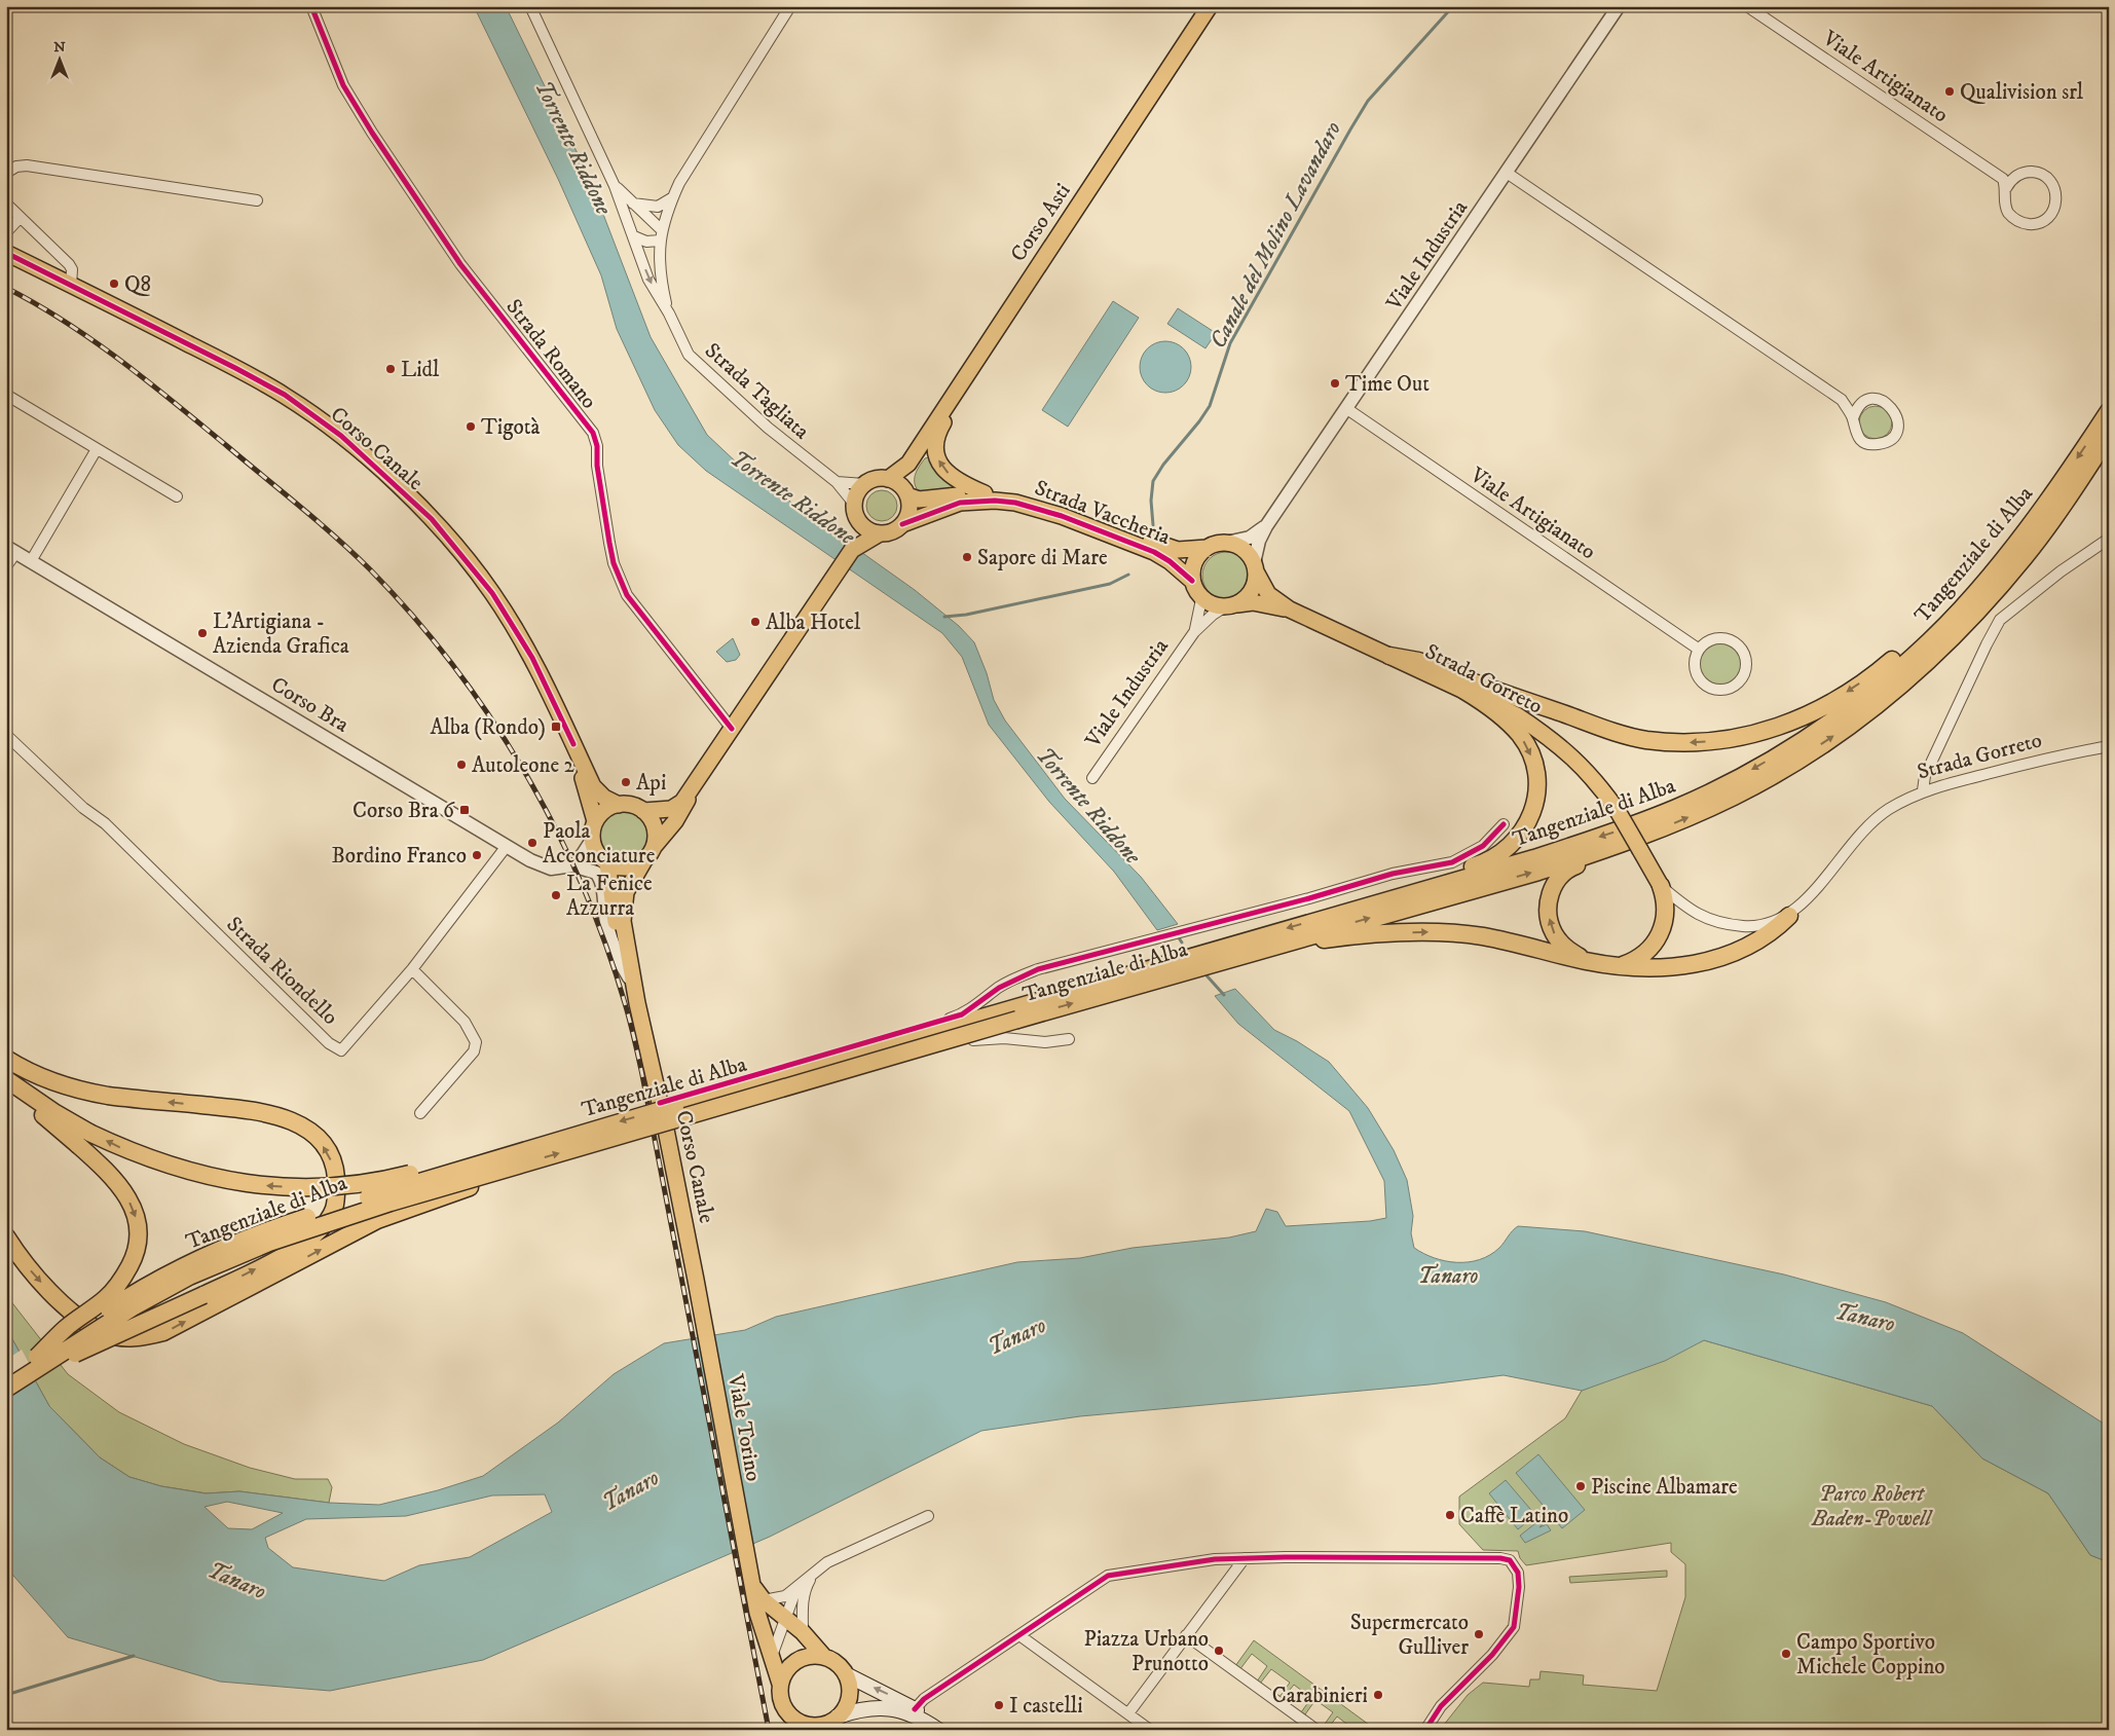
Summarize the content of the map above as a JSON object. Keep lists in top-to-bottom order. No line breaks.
{"streets":{"highway":["Tangenziale di Alba"],"main road":["Corso Asti","Corso Canale","Strada Vaccheria","Strada Gorreto","Viale Torino"],"street":["Viale Artigianato","Viale Industria","Strada Romano","Strada Tagliata","Corso Bra","Strada Riondello"]},"crossings":[["Viale Artigianato","Viale Industria"],["Viale Industria","Strada Vaccheria"],["Viale Industria","Strada Gorreto"],["Strada Tagliata","Strada Vaccheria"],["Corso Canale","Corso Bra"],["Corso Canale","Viale Torino"],["Strada Vaccheria","Strada Gorreto"],["Corso Bra","Strada Riondello"]],"water":["Torrente Riddone","Canale del Molino Lavandaro","Tanaro"],"parks":["Parco Robert Baden-Powell"],"places":{"other":["Qualivision srl","Q8","Lidl","Time Out","Tigotà","Sapore di Mare","Alba Hotel","L'Artigiana - Azienda Grafica","Autoleone 2","Api","Paola Acconciature","Bordino Franco","La Fenice Azzurra","Piscine Albamare","Caffè Latino","Supermercato Gulliver","Piazza Urbano Prunotto","Campo Sportivo Michele Coppino","Carabinieri","I castelli"],"transit":["Alba (Rondo)","Corso Bra 6"]},"north":"top"}
